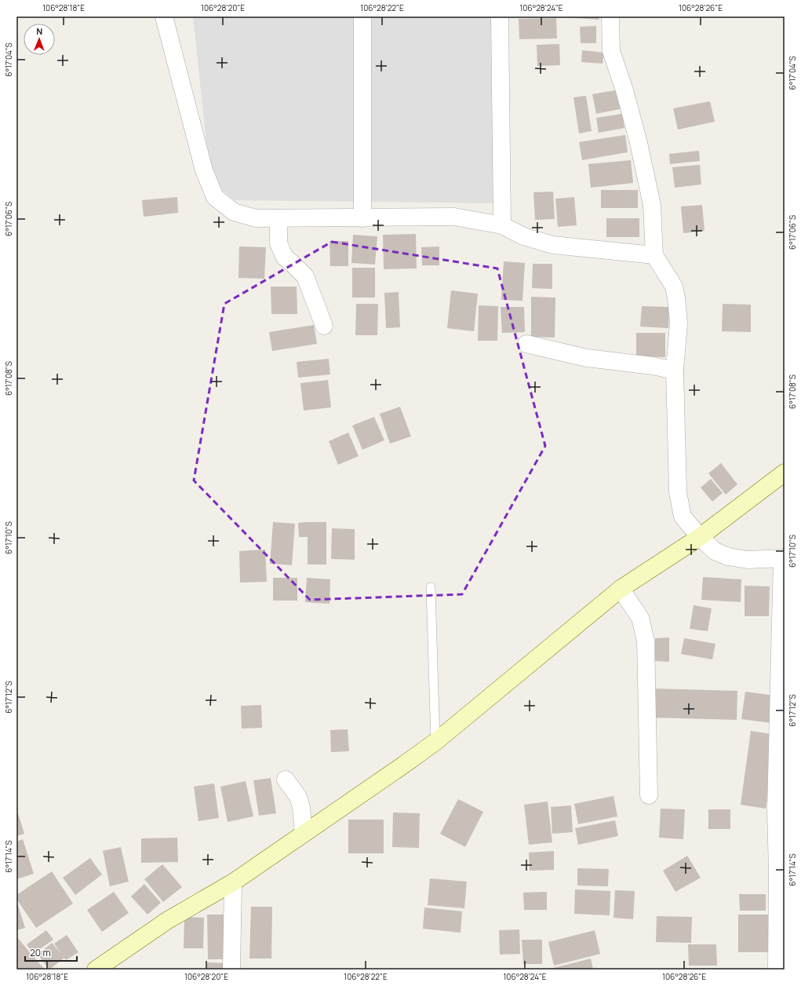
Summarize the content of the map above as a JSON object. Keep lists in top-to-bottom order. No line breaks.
{"scale_bar":"20 m","north":"top","coordinates":["106°28'18\"E","106°28'20\"E","106°28'22\"E","106°28'24\"E","106°28'26\"E","6°17'04\"S","6°17'06\"S","6°17'08\"S","6°17'10\"S","6°17'12\"S","6°17'14\"S"]}
